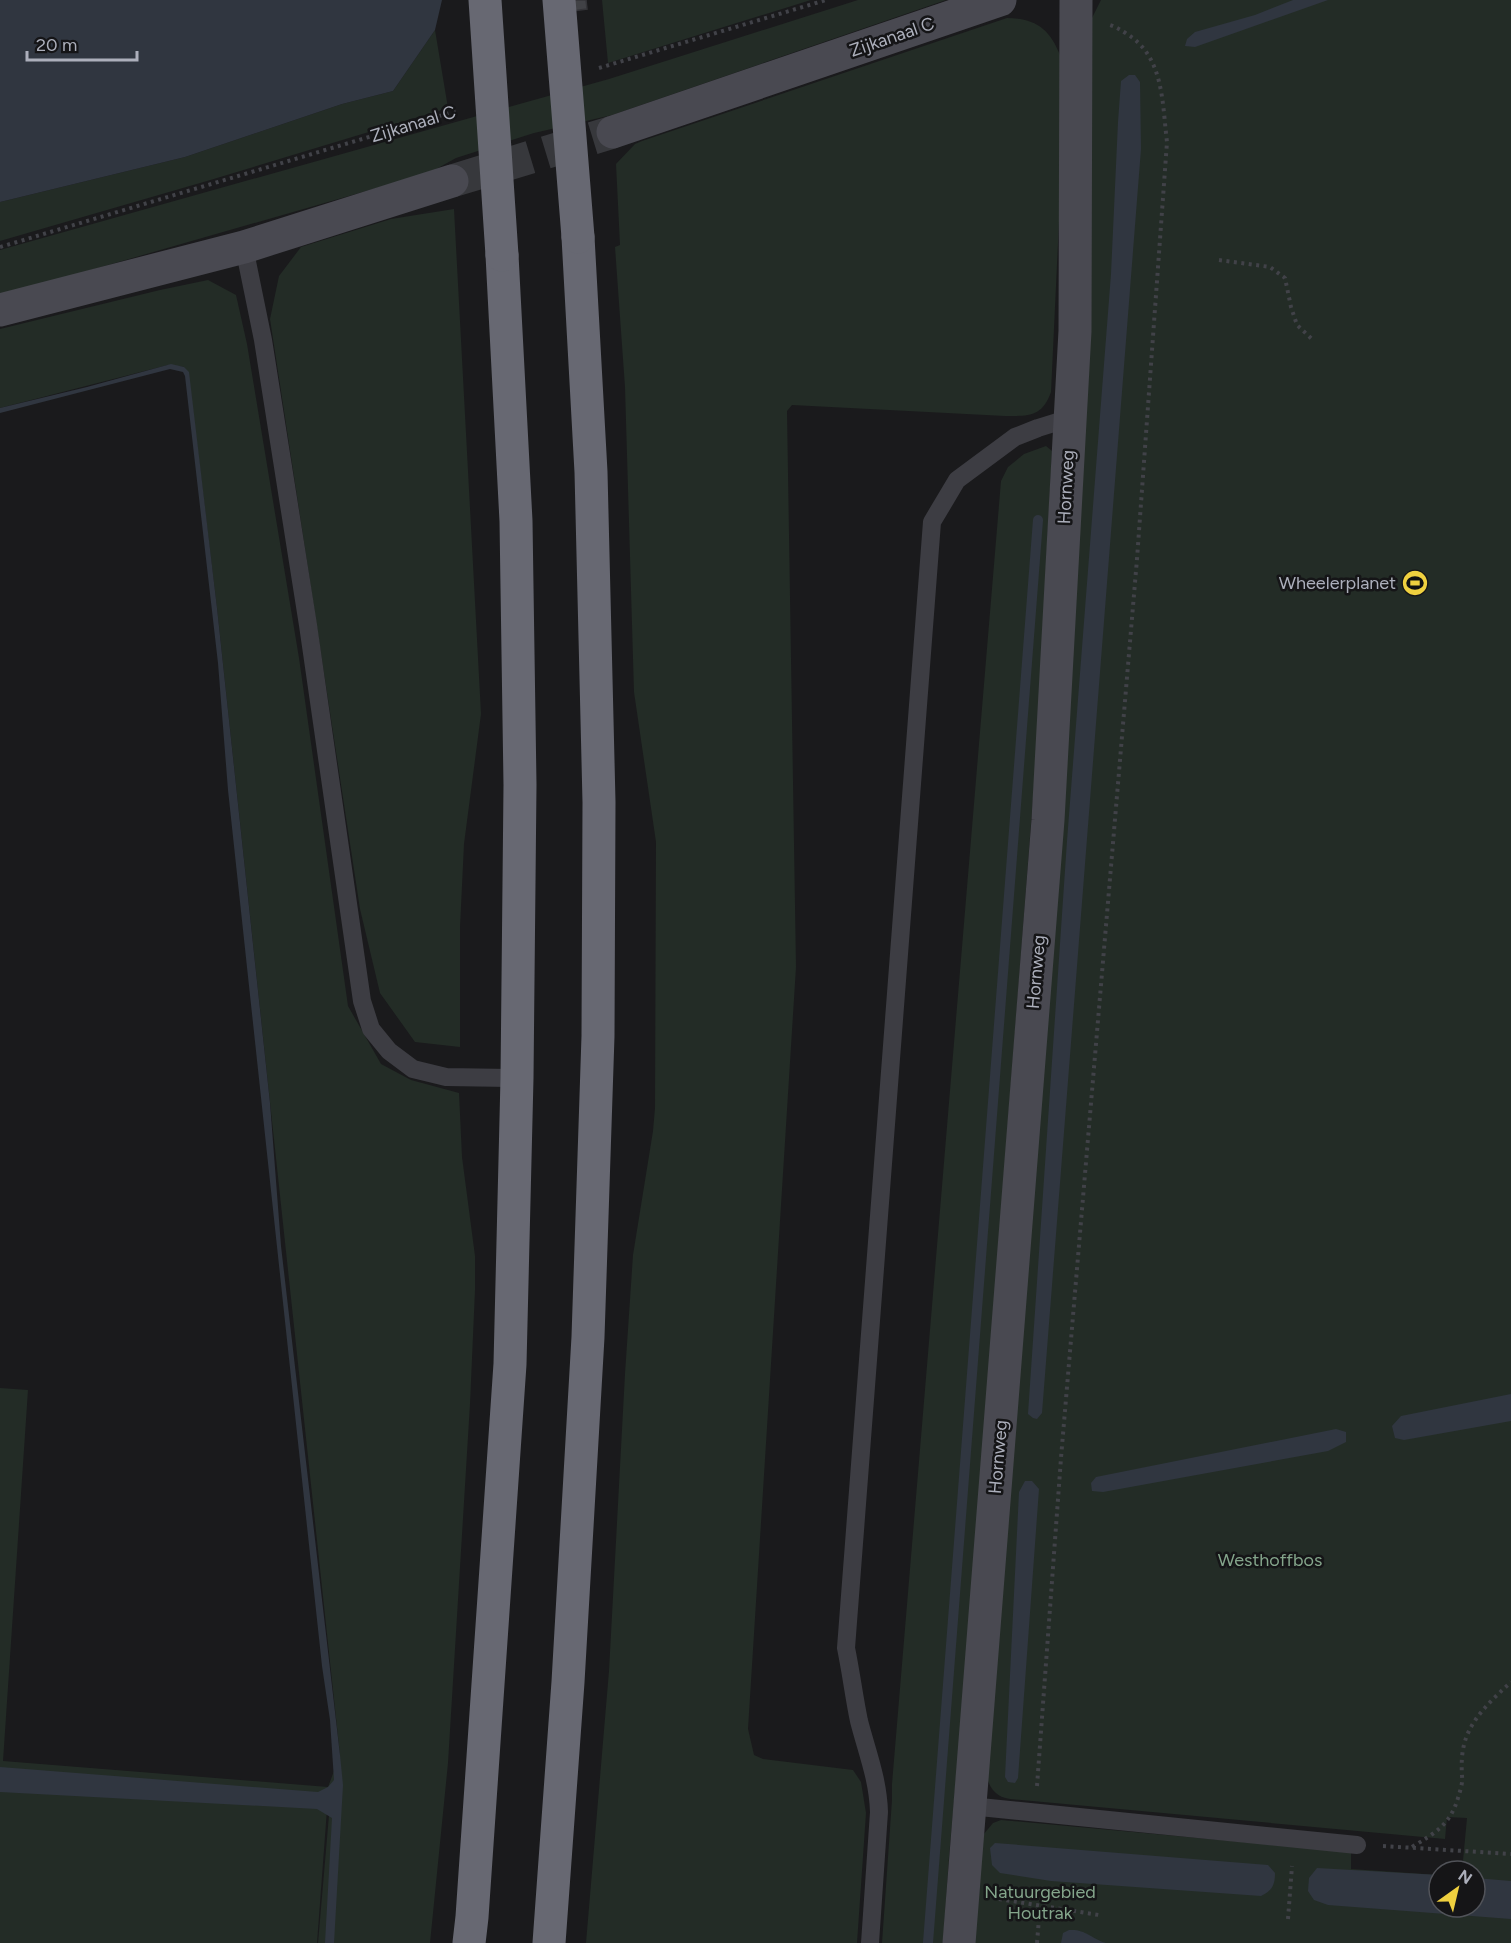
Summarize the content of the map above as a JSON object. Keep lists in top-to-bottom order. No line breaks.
{"streets":{"street":["Zijkanaal C","Hornweg"]},"parks":["Westhoffbos","Natuurgebied Houtrak"],"places":{"sports":["Wheelerplanet"]},"scale_bar":"20 m","north":"top right"}
